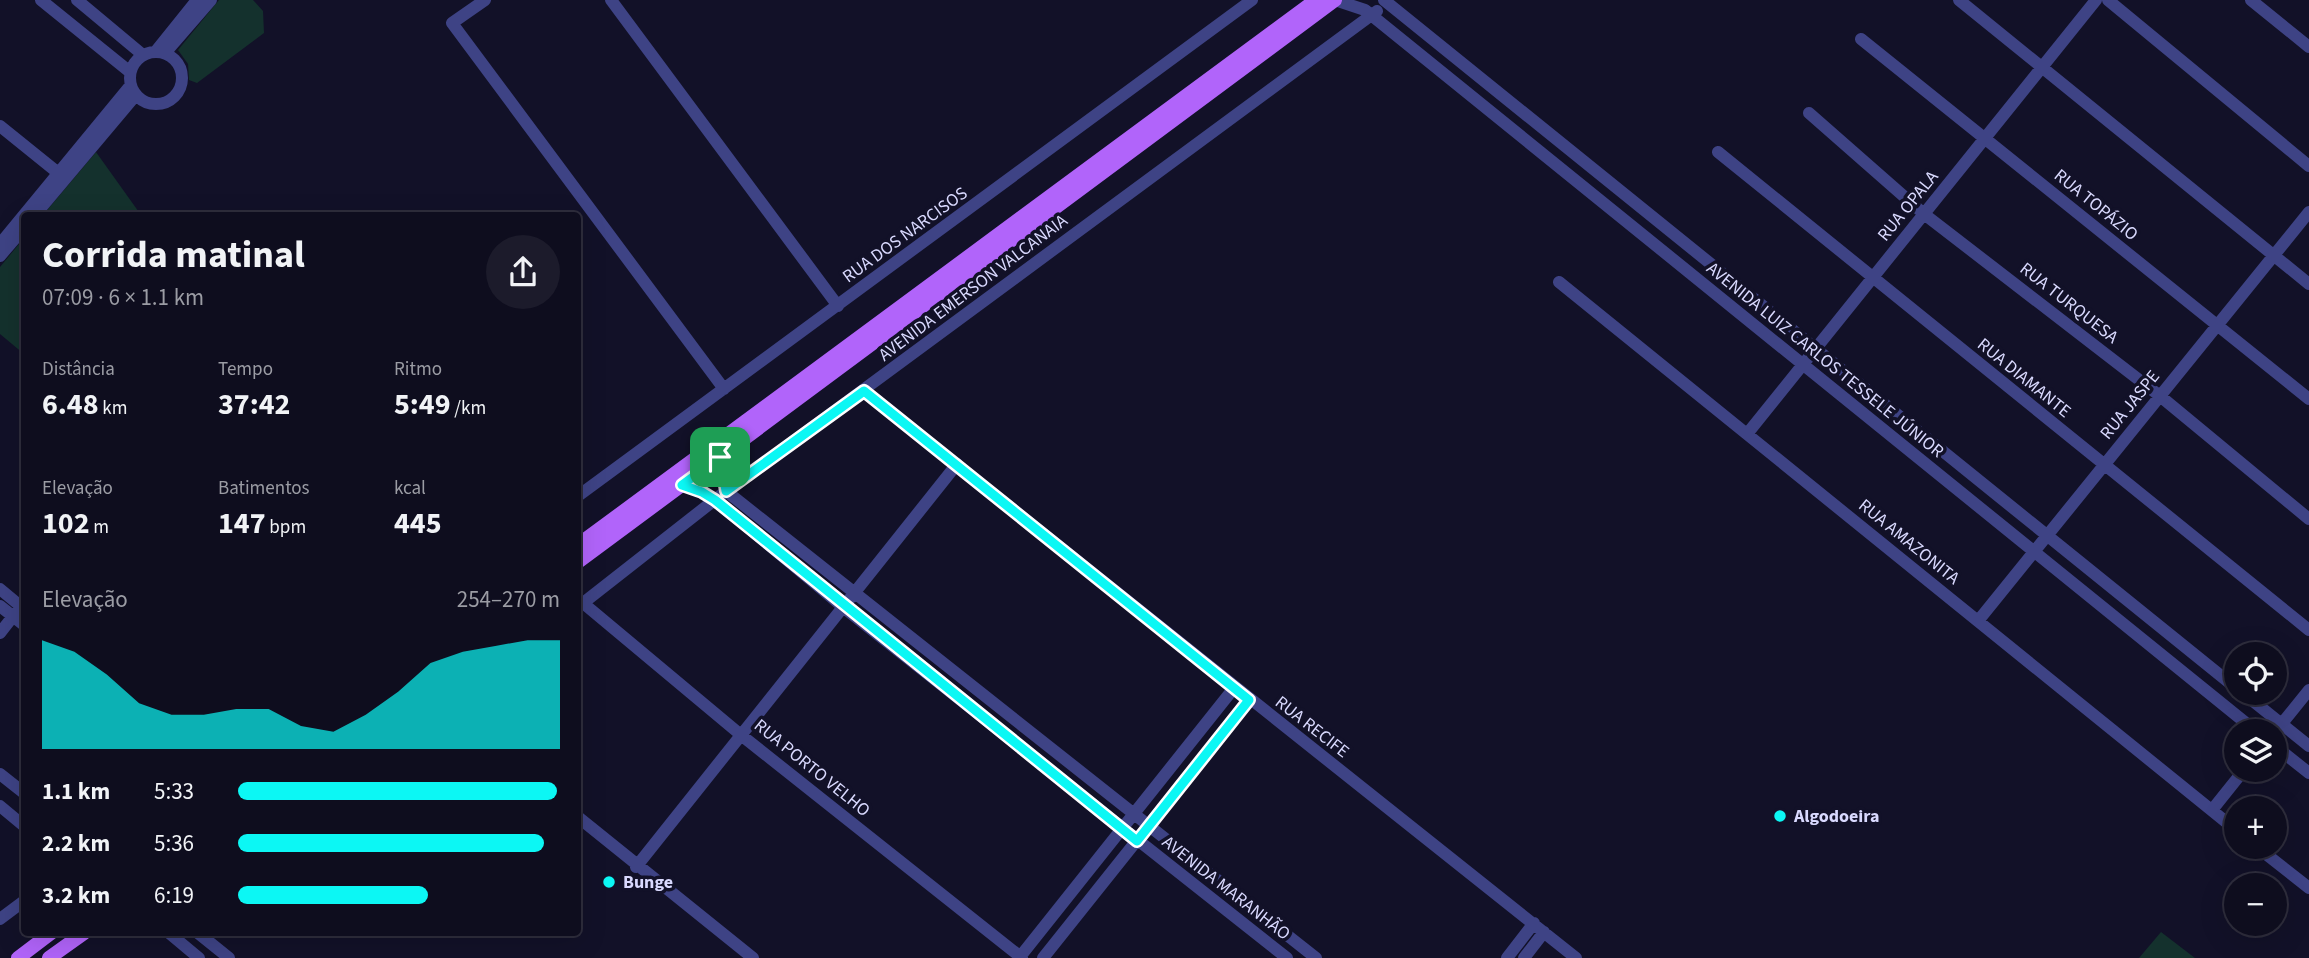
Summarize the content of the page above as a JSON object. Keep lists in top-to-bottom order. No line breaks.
{"streets":{"street":["RUA TOPÁZIO","RUA OPALA","RUA DOS NARCISOS","AVENIDA EMERSON VALCANAIA","RUA TURQUESA","AVENIDA LUIZ CARLOS TESSELE JÚNIOR","RUA DIAMANTE","RUA JASPE","RUA AMAZONITA","RUA RECIFE","RUA PORTO VELHO","AVENIDA MARANHÃO"]},"crossings":[["RUA TOPÁZIO","RUA OPALA"],["RUA TOPÁZIO","RUA JASPE"],["RUA OPALA","RUA TURQUESA"],["RUA OPALA","AVENIDA LUIZ CARLOS TESSELE JÚNIOR"],["RUA OPALA","RUA DIAMANTE"],["RUA OPALA","RUA AMAZONITA"],["AVENIDA EMERSON VALCANAIA","AVENIDA LUIZ CARLOS TESSELE JÚNIOR"],["AVENIDA EMERSON VALCANAIA","RUA RECIFE"],["AVENIDA EMERSON VALCANAIA","AVENIDA MARANHÃO"],["RUA TURQUESA","RUA JASPE"],["AVENIDA LUIZ CARLOS TESSELE JÚNIOR","RUA JASPE"],["RUA DIAMANTE","RUA JASPE"],["RUA JASPE","RUA AMAZONITA"]],"places":["Algodoeira","Bunge"],"page":{"heading":["Corrida matinal","07:09 · 6 × 1.1 km"],"stats":[["Distância","6.48 km"],["Tempo","37:42"],["Ritmo","5:49 /km"],["Elevação","102 m"],["Batimentos","147 bpm"],["kcal","445"]],"chart":["Elevação","254–270 m"],"map_buttons":["+","−"],"list":[{"name":"1.1 km","note":"5:33"},{"name":"2.2 km","note":"5:36"},{"name":"3.2 km","note":"6:19"}]}}
